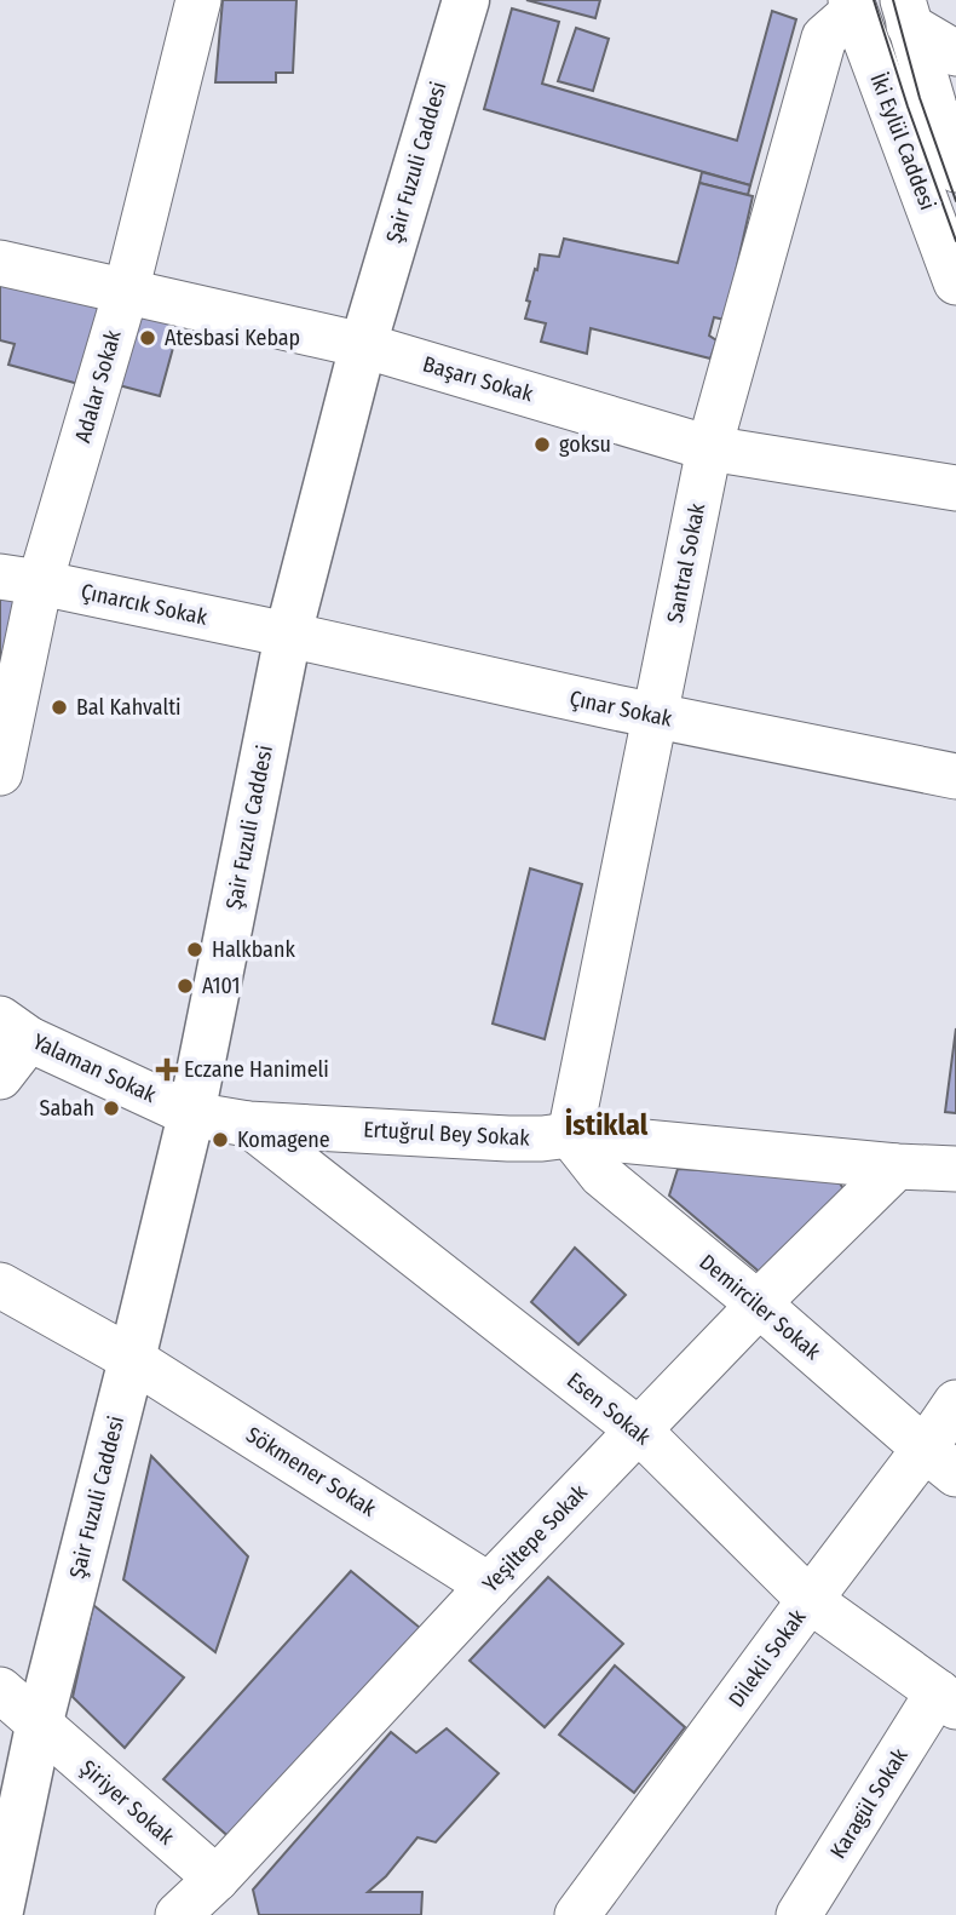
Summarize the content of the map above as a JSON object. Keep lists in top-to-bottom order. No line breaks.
{"streets":{"main road":["Şair Fuzuli Caddesi"],"street":["İki Eylül Caddesi","Başarı Sokak","Adalar Sokak","Santral Sokak","Çınarcık Sokak","Çınar Sokak","Yalaman Sokak","Ertuğrul Bey Sokak","Demirciler Sokak","Esen Sokak","Sökmener Sokak","Yeşiltepe Sokak","Dilekli Sokak","Şiriyer Sokak","Karagül Sokak"]},"crossings":[["İki Eylül Caddesi","Santral Sokak"],["Şair Fuzuli Caddesi","Başarı Sokak"],["Şair Fuzuli Caddesi","Çınarcık Sokak"],["Şair Fuzuli Caddesi","Çınar Sokak"],["Şair Fuzuli Caddesi","Yalaman Sokak"],["Şair Fuzuli Caddesi","Ertuğrul Bey Sokak"],["Şair Fuzuli Caddesi","Sökmener Sokak"],["Şair Fuzuli Caddesi","Şiriyer Sokak"],["Başarı Sokak","Adalar Sokak"],["Başarı Sokak","Santral Sokak"],["Adalar Sokak","Çınarcık Sokak"],["Santral Sokak","Çınar Sokak"],["Santral Sokak","Ertuğrul Bey Sokak"],["Santral Sokak","Demirciler Sokak"],["Çınarcık Sokak","Çınar Sokak"],["Yalaman Sokak","Ertuğrul Bey Sokak"],["Ertuğrul Bey Sokak","Demirciler Sokak"],["Ertuğrul Bey Sokak","Esen Sokak"],["Ertuğrul Bey Sokak","Yeşiltepe Sokak"],["Demirciler Sokak","Yeşiltepe Sokak"],["Demirciler Sokak","Dilekli Sokak"],["Esen Sokak","Yeşiltepe Sokak"],["Esen Sokak","Dilekli Sokak"],["Esen Sokak","Karagül Sokak"],["Sökmener Sokak","Yeşiltepe Sokak"],["Yeşiltepe Sokak","Şiriyer Sokak"]],"districts":["İstiklal"],"places":{"other":["Atesbasi Kebap","goksu","Bal Kahvalti","Halkbank","A101","Sabah","Komagene"],"health":["Eczane Hanimeli"]}}
